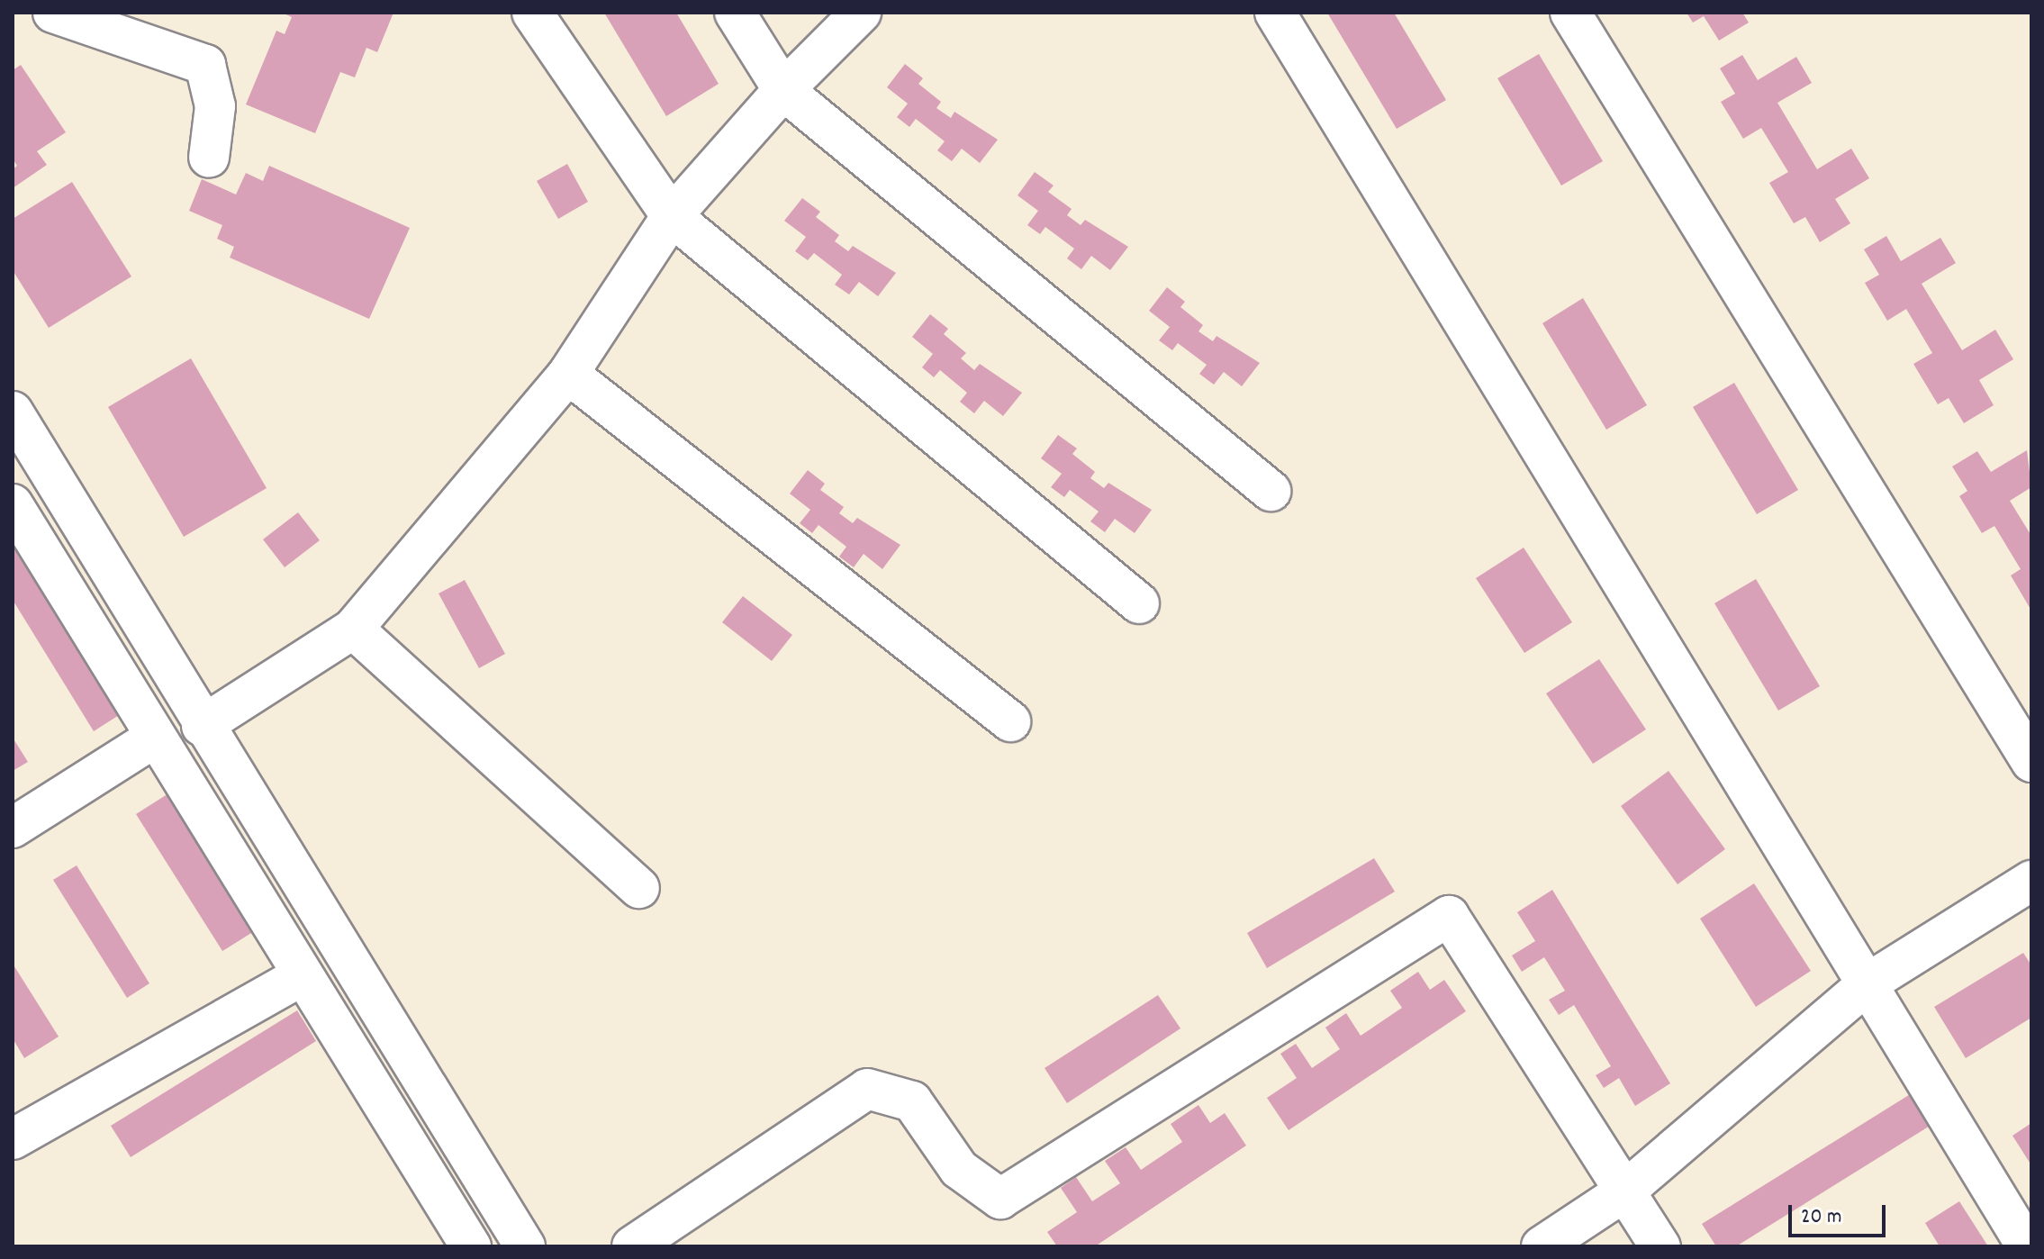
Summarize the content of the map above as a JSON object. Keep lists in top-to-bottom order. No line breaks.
{"scale_bar":"20 m"}
